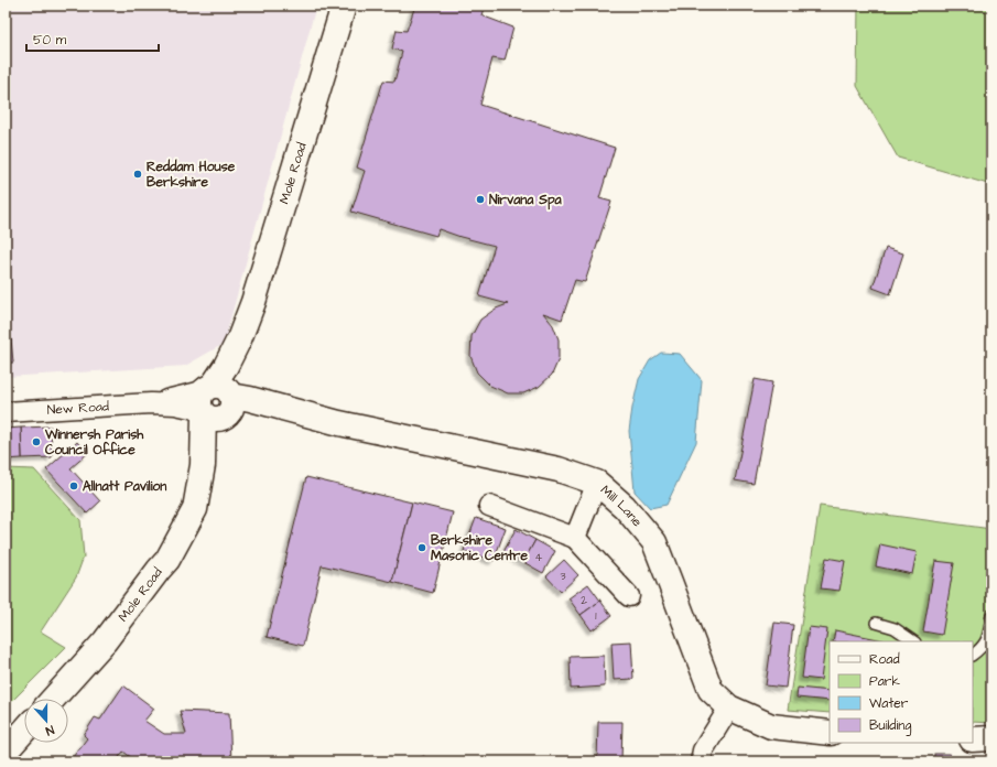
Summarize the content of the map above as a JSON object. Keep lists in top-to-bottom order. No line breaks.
{"streets":{"main road":["Mole Road","Mill Lane"],"street":["New Road"]},"crossings":[["Mole Road","New Road"],["Mole Road","Mill Lane"],["New Road","Mill Lane"]],"places":["Reddam House Berkshire","Nirvana Spa","Winnersh Parish Council Office","Allnatt Pavilion","Berkshire Masonic Centre"],"house_numbers":["4","3","2","1"],"legend":["Road","Park","Water","Building"],"scale_bar":"50 m","north":"bottom"}
